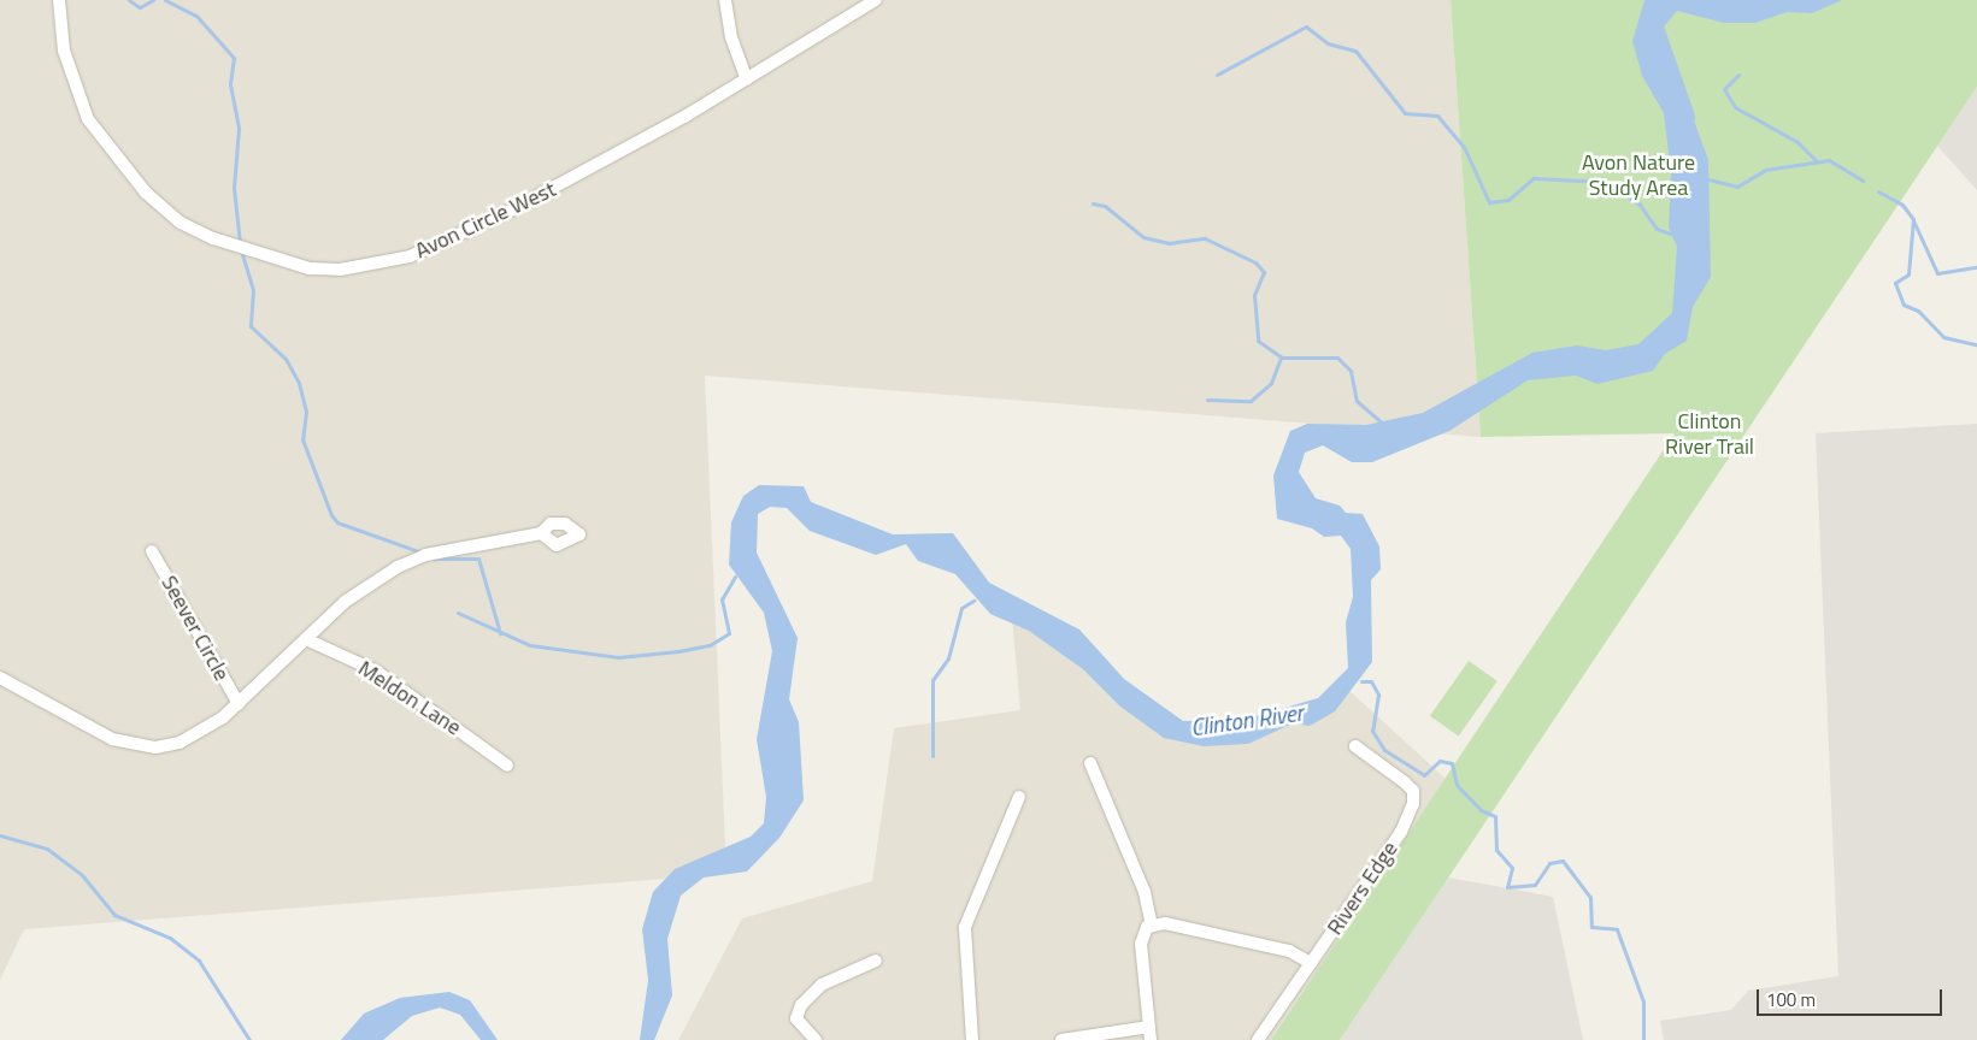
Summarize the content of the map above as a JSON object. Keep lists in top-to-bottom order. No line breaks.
{"streets":{"street":["Avon Circle West","Seever Circle","Meldon Lane","Rivers Edge"]},"water":["Clinton River"],"parks":["Avon Nature Study Area","Clinton River Trail"],"scale_bar":"100 m"}
